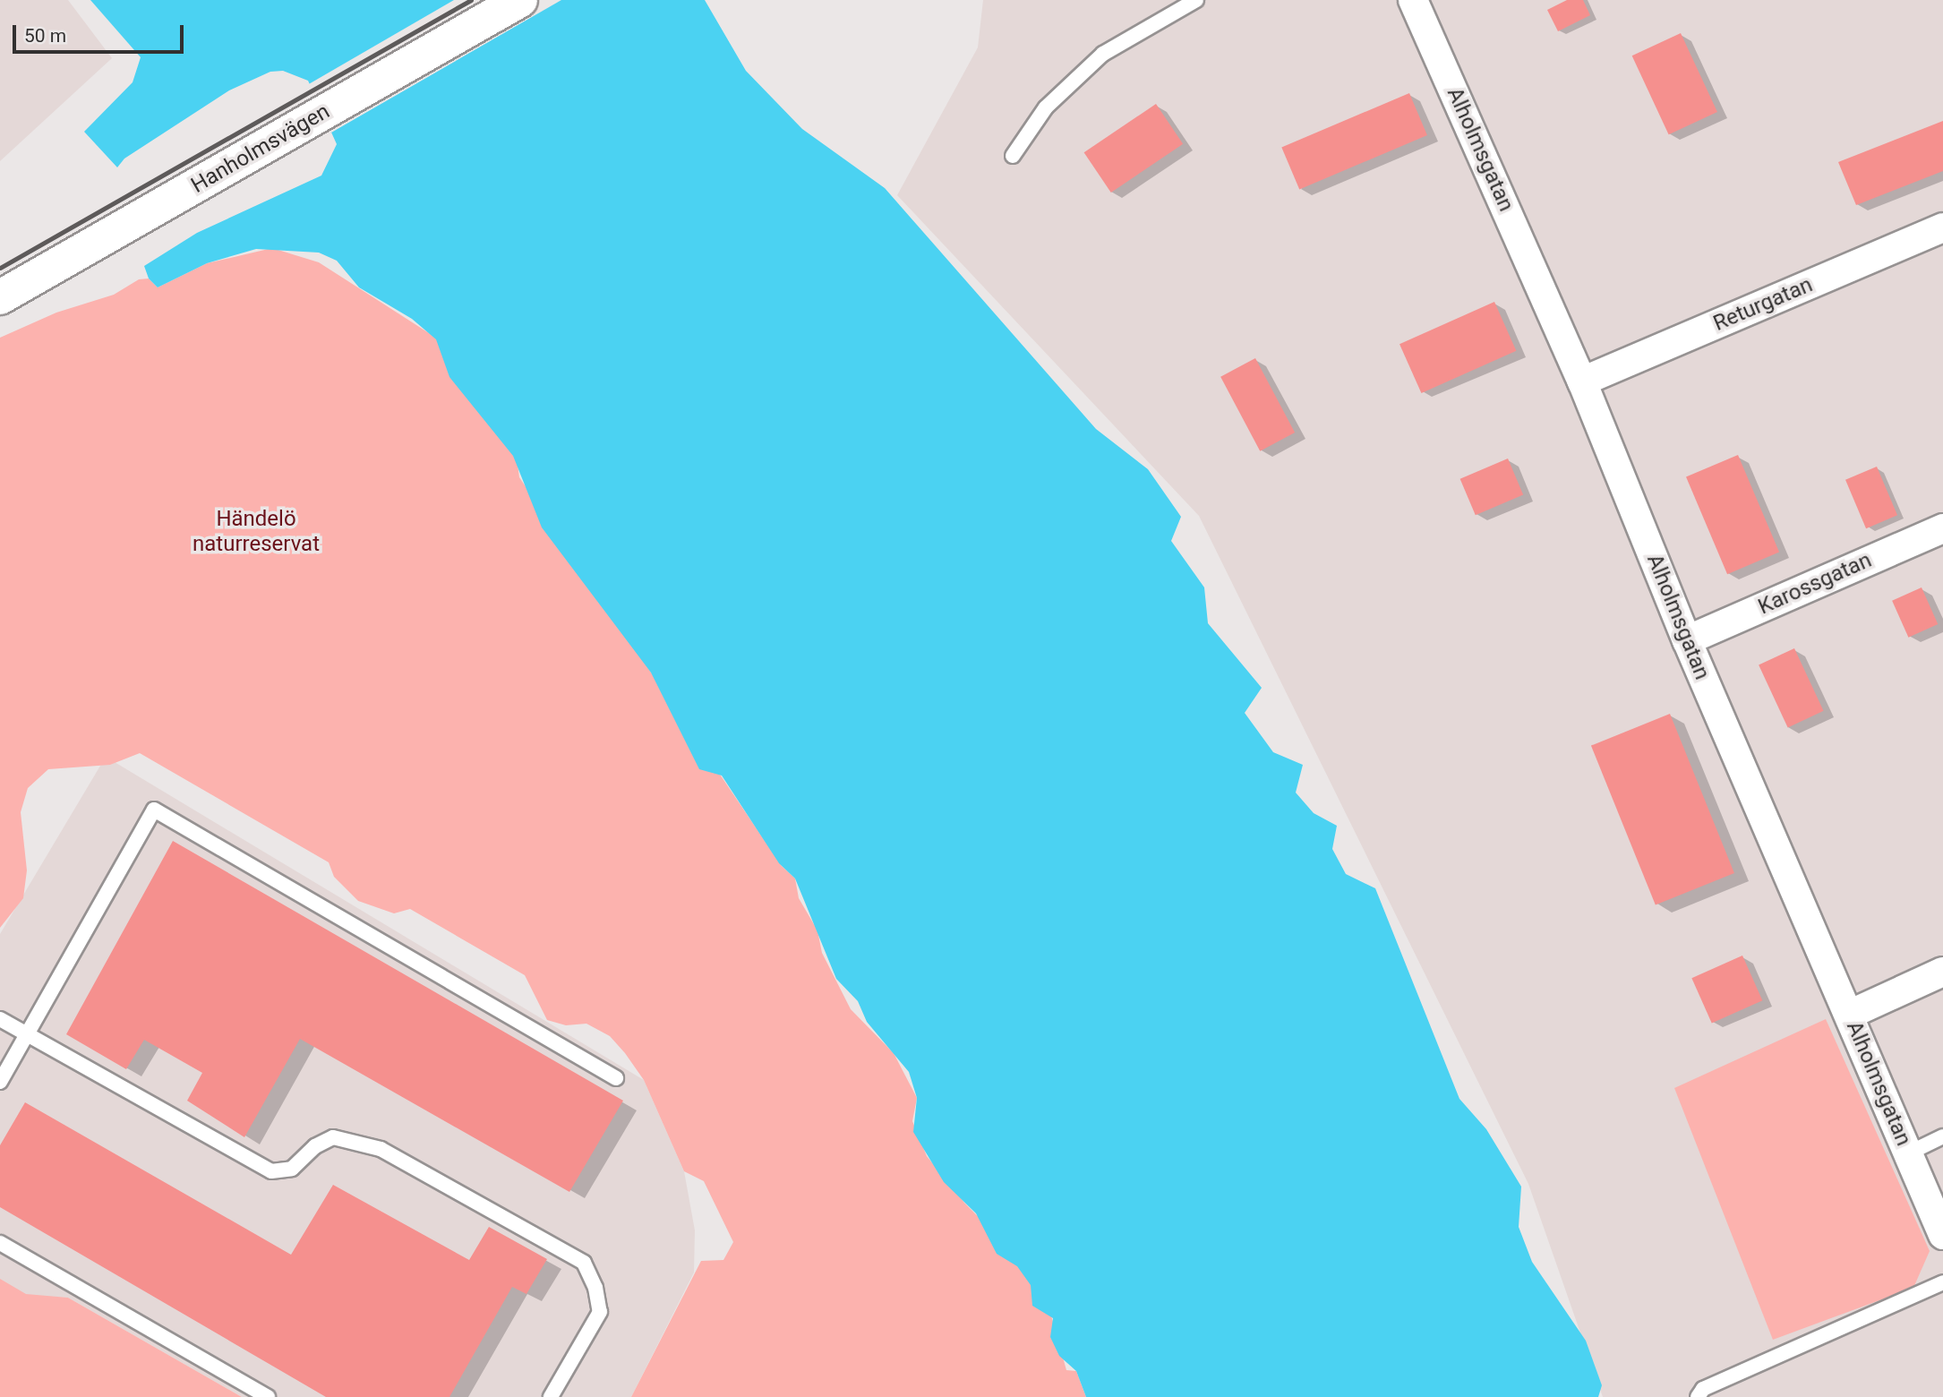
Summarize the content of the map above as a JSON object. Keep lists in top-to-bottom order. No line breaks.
{"streets":{"street":["Hanholmsvägen","Alholmsgatan","Returgatan","Karossgatan"]},"crossings":[["Alholmsgatan","Returgatan"],["Alholmsgatan","Karossgatan"]],"parks":["Händelö naturreservat"],"scale_bar":"50 m"}
